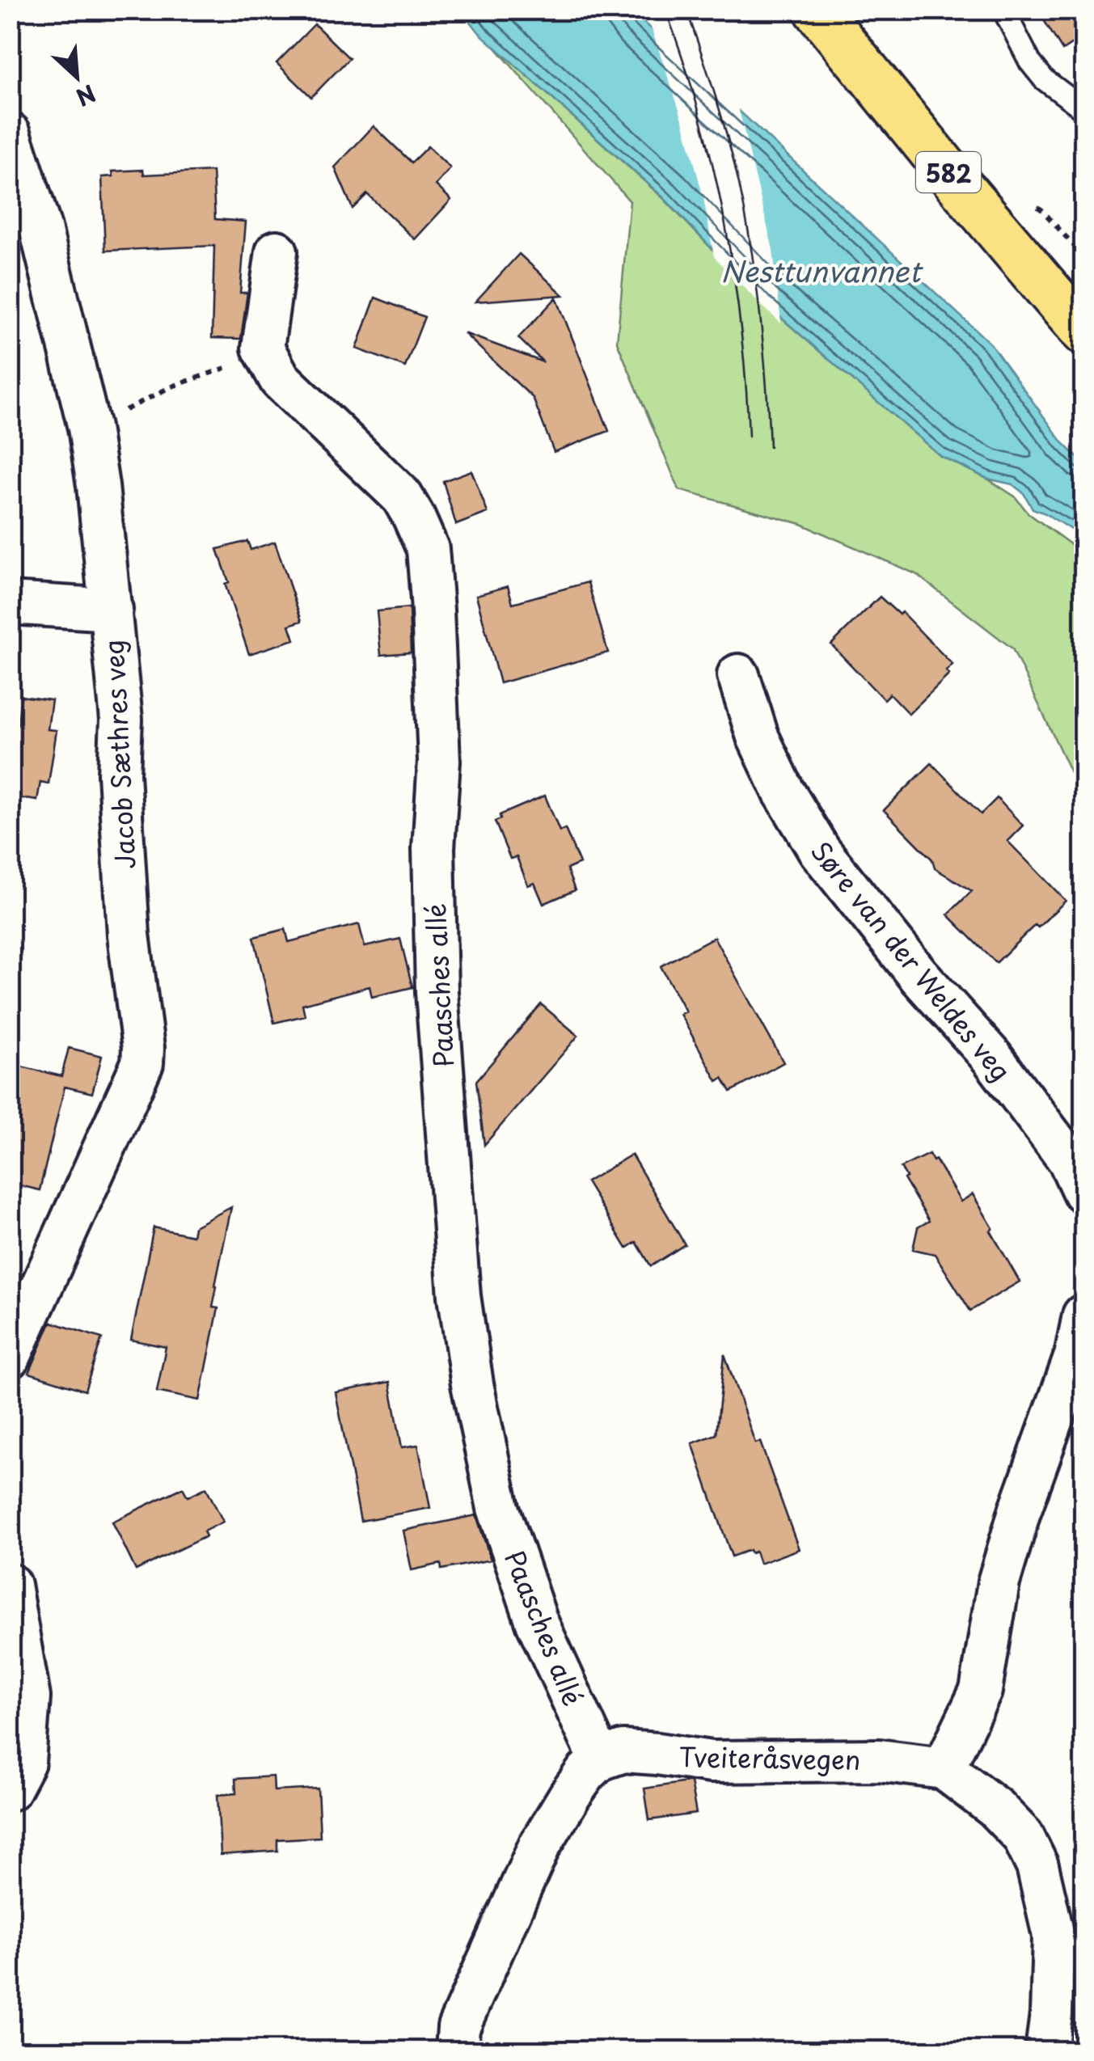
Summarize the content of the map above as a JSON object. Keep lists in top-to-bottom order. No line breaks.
{"streets":{"main road":["582"],"street":["Jacob Sæthres veg","Søre van der Weldes veg","Paasches allé","Tveiteråsvegen"]},"crossings":[["Paasches allé","Tveiteråsvegen"]],"water":["Nesttunvannet"],"north":"bottom right"}
